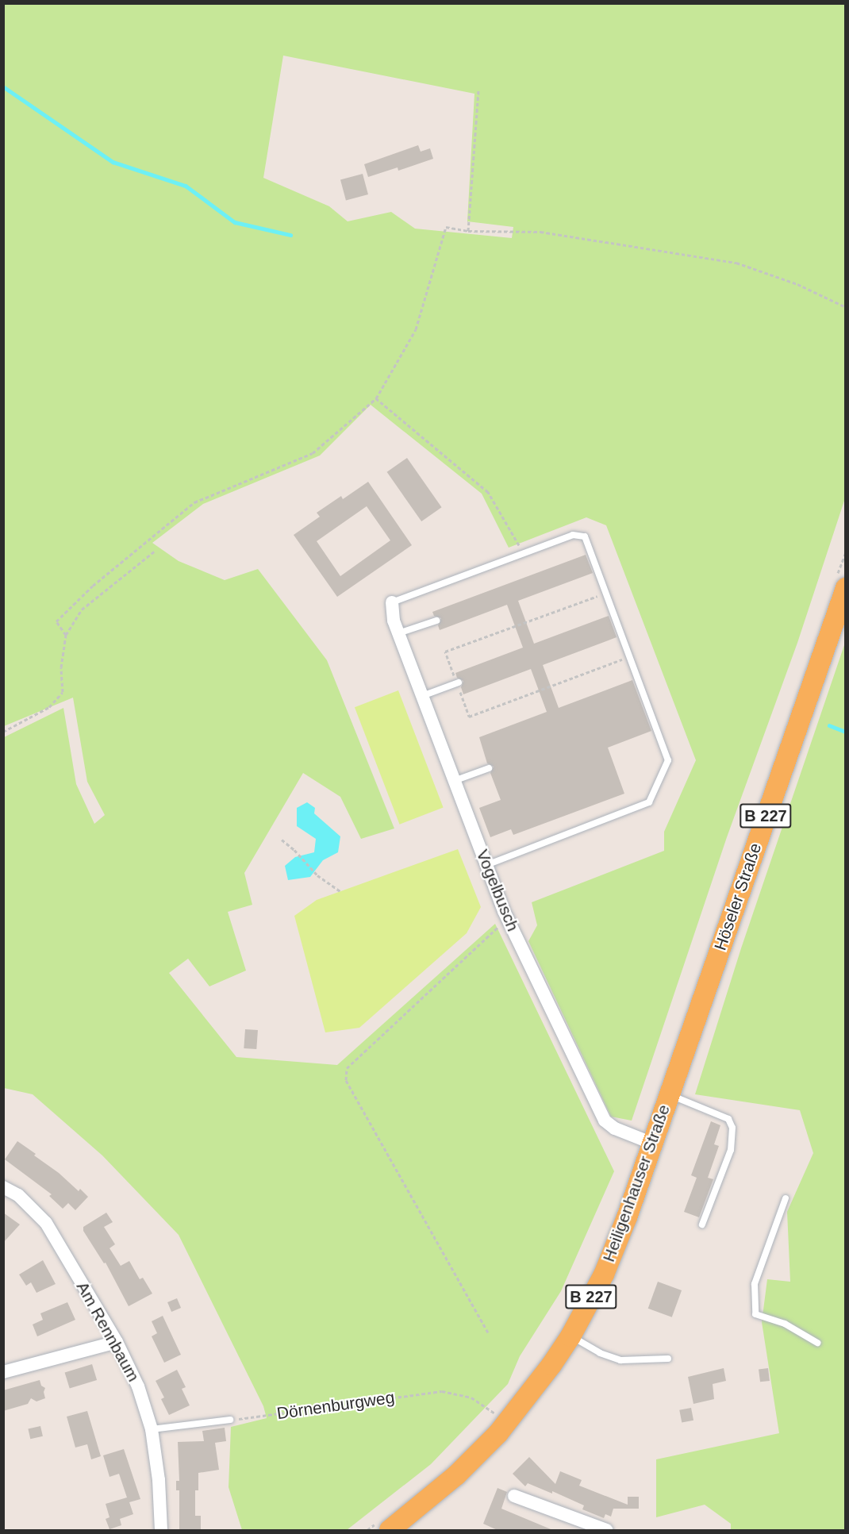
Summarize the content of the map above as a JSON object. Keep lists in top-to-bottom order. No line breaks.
{"streets":{"main road":["B 227","Höseler Straße","Heiligenhauser Straße"],"street":["Vogelbusch","Am Rennbaum"],"path":["Dörnenburgweg"]},"crossings":[["Vogelbusch","Heiligenhauser Straße"],["Höseler Straße","Heiligenhauser Straße"],["Heiligenhauser Straße","Dörnenburgweg"]]}
